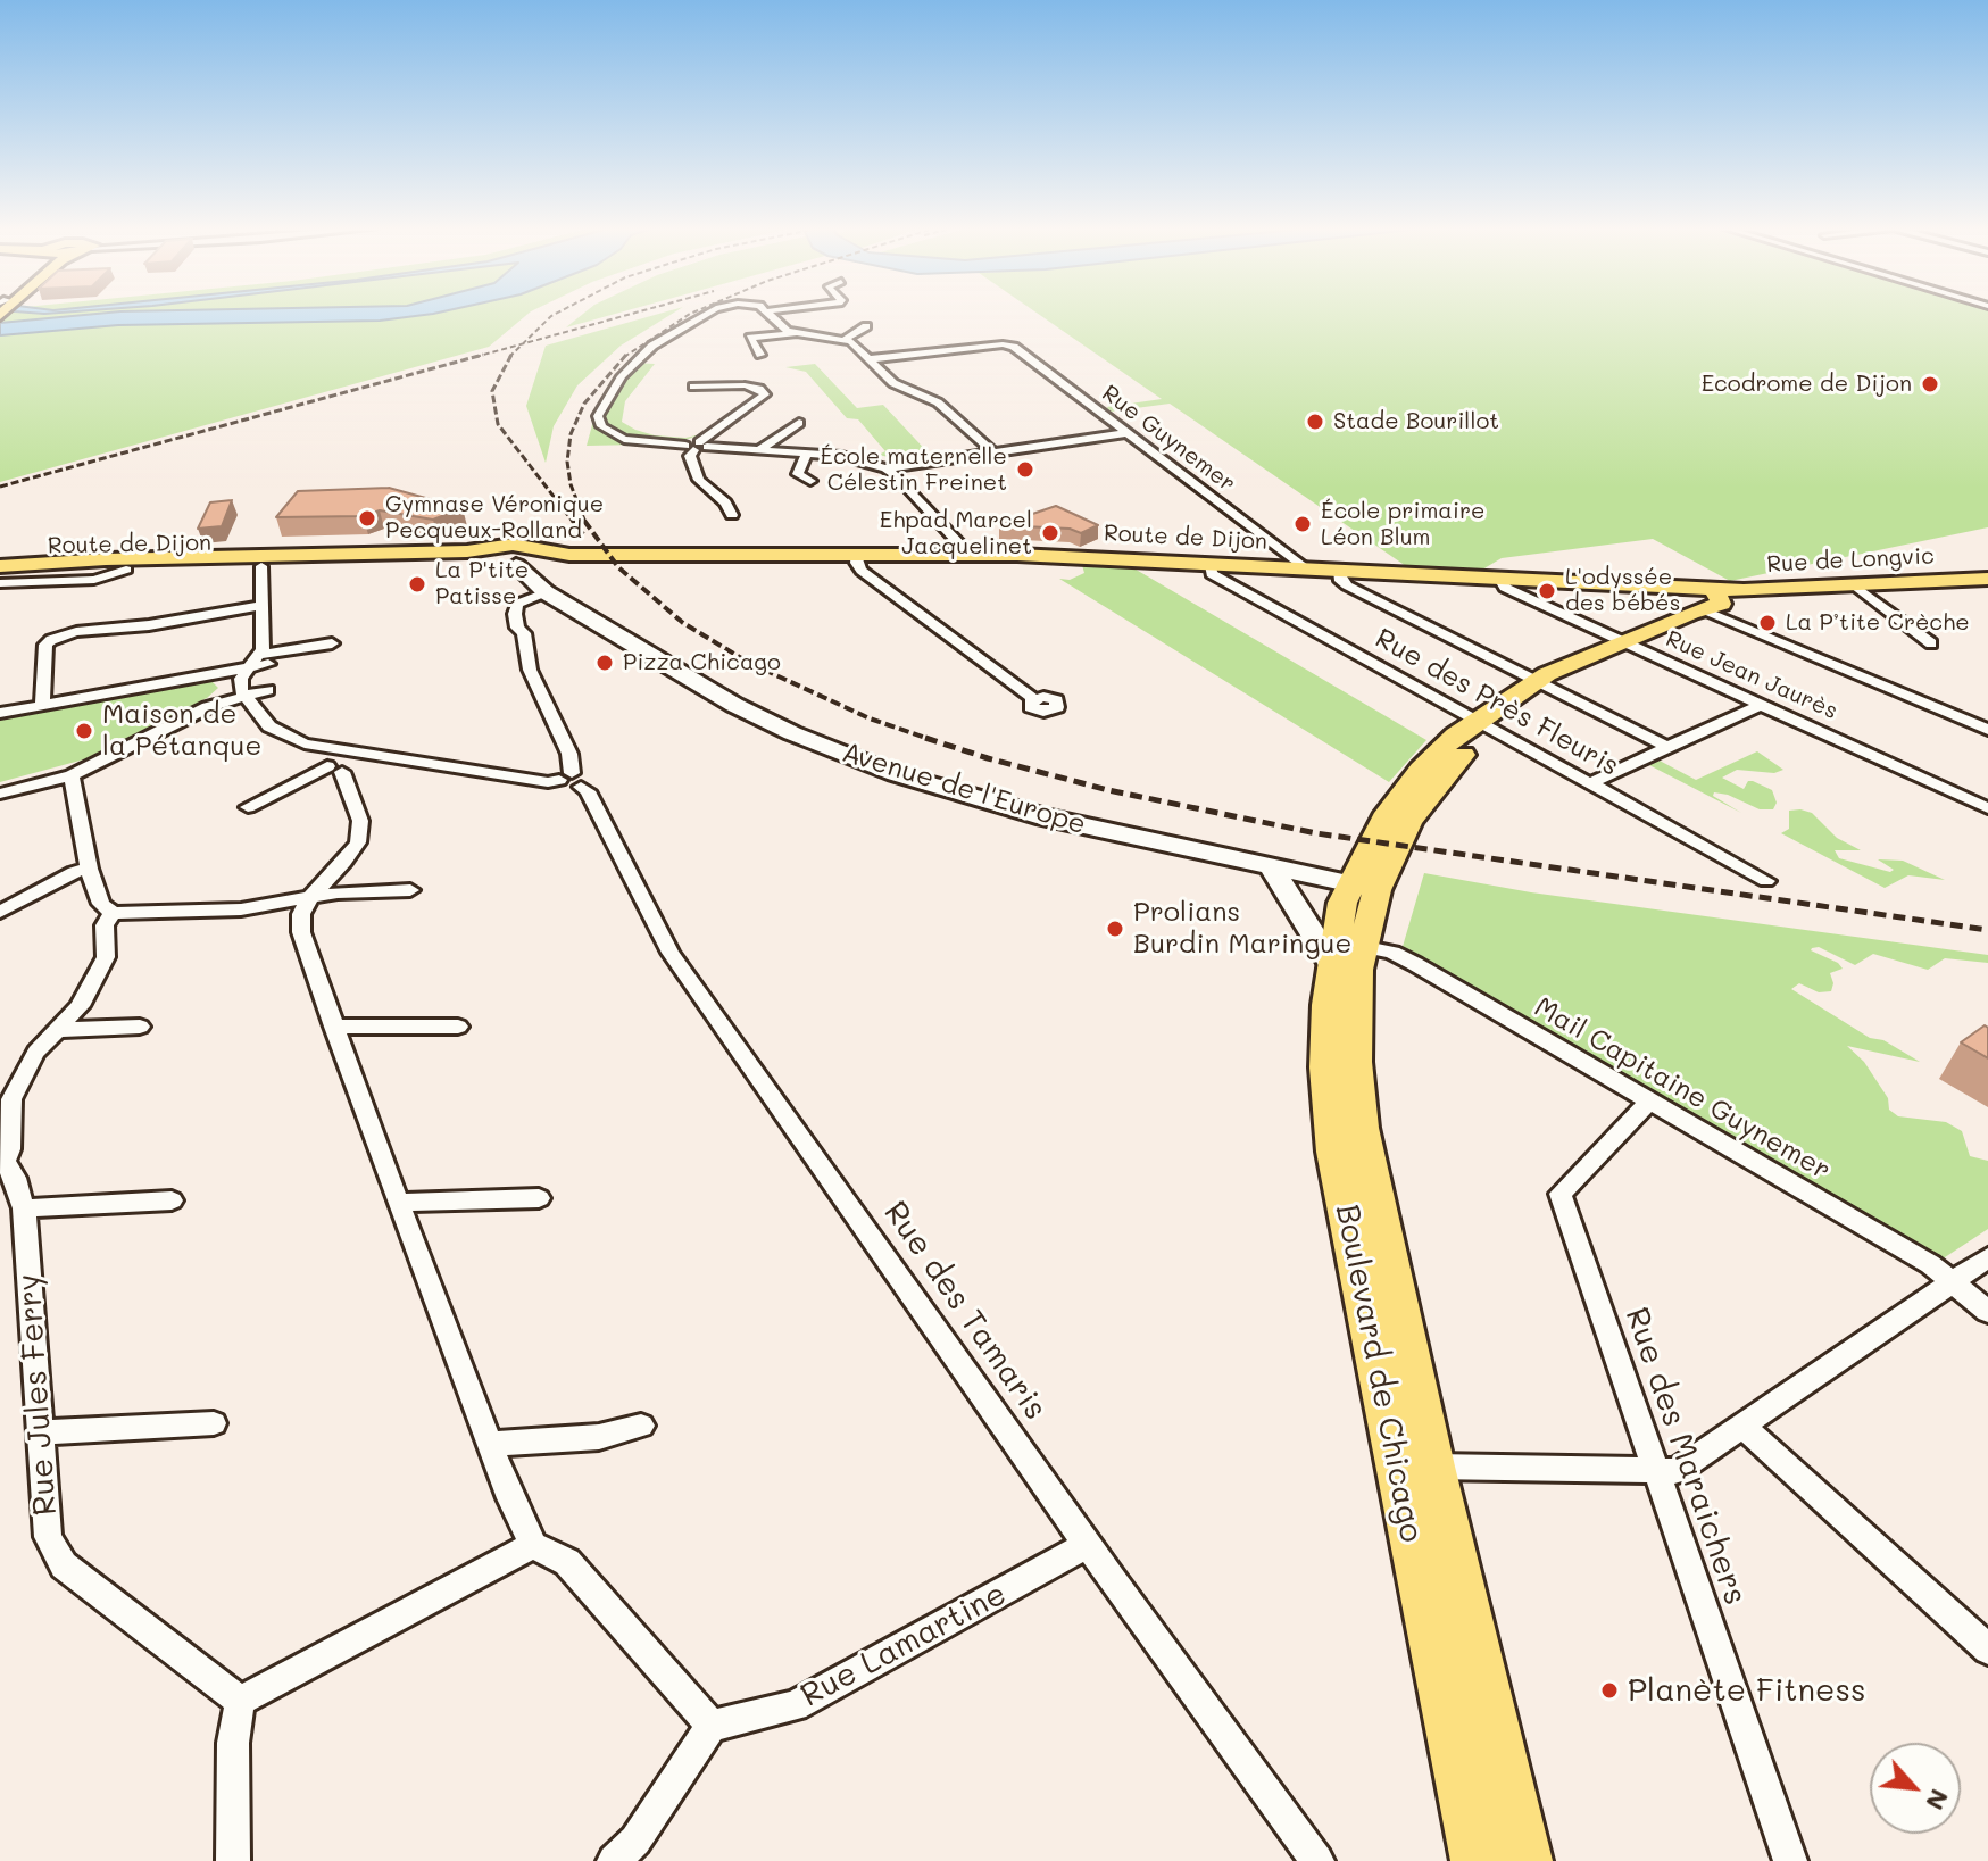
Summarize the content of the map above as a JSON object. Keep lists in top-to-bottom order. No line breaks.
{"streets":{"main road":["Route de Dijon","Rue de Longvic","Avenue de l'Europe","Boulevard de Chicago"],"street":["Rue Guynemer","Rue Jean Jaurès","Rue des Près Fleuris","Mail Capitaine Guynemer","Rue des Tamaris","Rue Jules Ferry","Rue des Maraichers","Rue Lamartine"]},"crossings":[["Rue Guynemer","Route de Dijon"],["Route de Dijon","Rue de Longvic"],["Route de Dijon","Rue Jean Jaurès"],["Route de Dijon","Rue des Près Fleuris"],["Route de Dijon","Avenue de l'Europe"],["Route de Dijon","Rue des Tamaris"],["Route de Dijon","Boulevard de Chicago"],["Rue de Longvic","Boulevard de Chicago"],["Rue Jean Jaurès","Boulevard de Chicago"],["Rue des Près Fleuris","Boulevard de Chicago"],["Avenue de l'Europe","Rue des Tamaris"],["Avenue de l'Europe","Boulevard de Chicago"],["Mail Capitaine Guynemer","Boulevard de Chicago"],["Mail Capitaine Guynemer","Rue des Maraichers"],["Rue des Tamaris","Rue Lamartine"]],"places":["Ecodrome de Dijon","Stade Bourillot","École maternelle Célestin Freinet","Gymnase Véronique Pecqueux-Rolland","École primaire Léon Blum","Ehpad Marcel Jacquelinet","La P'tite Patisse","L'odyssée des bébés","La P’tite Crèche","Pizza Chicago","Maison de la Pétanque","Prolians Burdin Maringue","Planète Fitness"],"north":"bottom right"}
